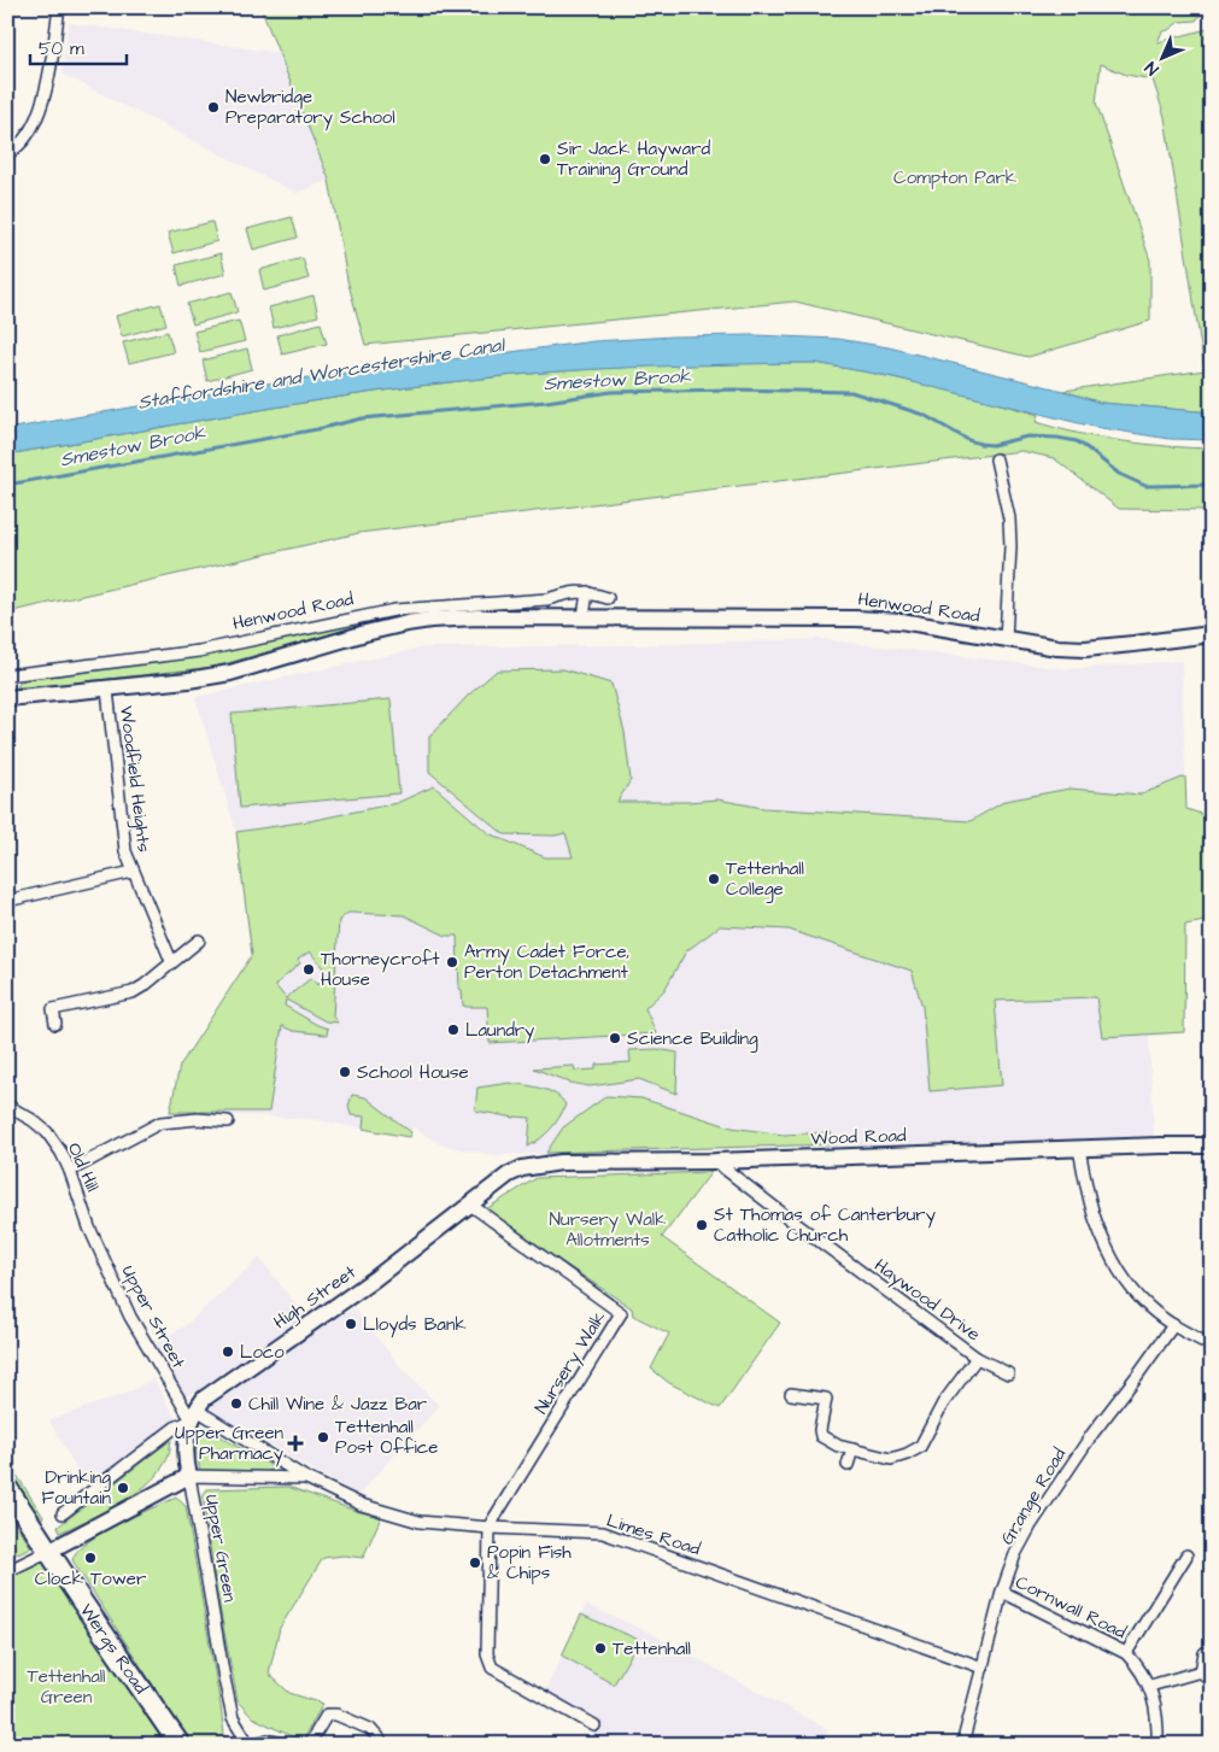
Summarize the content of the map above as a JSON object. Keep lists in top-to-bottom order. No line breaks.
{"streets":{"highway":["Wergs Road"],"street":["Henwood Road","Woodfield Heights","Wood Road","Old Hill","High Street","Haywood Drive","Upper Street","Nursery Walk","Grange Road","Limes Road","Upper Green","Cornwall Road"]},"crossings":[["Henwood Road","Woodfield Heights"],["Wood Road","High Street"],["Wood Road","Haywood Drive"],["Old Hill","Upper Street"],["High Street","Upper Street"],["High Street","Nursery Walk"],["High Street","Limes Road"],["Upper Street","Limes Road"],["Nursery Walk","Limes Road"],["Grange Road","Limes Road"],["Grange Road","Cornwall Road"],["Limes Road","Upper Green"],["Upper Green","Wergs Road"]],"water":["Staffordshire and Worcestershire Canal","Smestow Brook"],"parks":["Compton Park","Nursery Walk Allotments","Tettenhall Green"],"places":{"other":["Newbridge Preparatory School","Sir Jack Hayward Training Ground","Tettenhall College","Army Cadet Force, Perton Detachment","Thorneycroft House","Laundry","Science Building","School House","St Thomas of Canterbury Catholic Church","Lloyds Bank","Loco","Chill Wine & Jazz Bar","Tettenhall Post Office","Drinking Fountain","Clock Tower","Popin Fish & Chips","Tettenhall"],"health":["Upper Green Pharmacy"]},"scale_bar":"50 m","north":"bottom left"}
